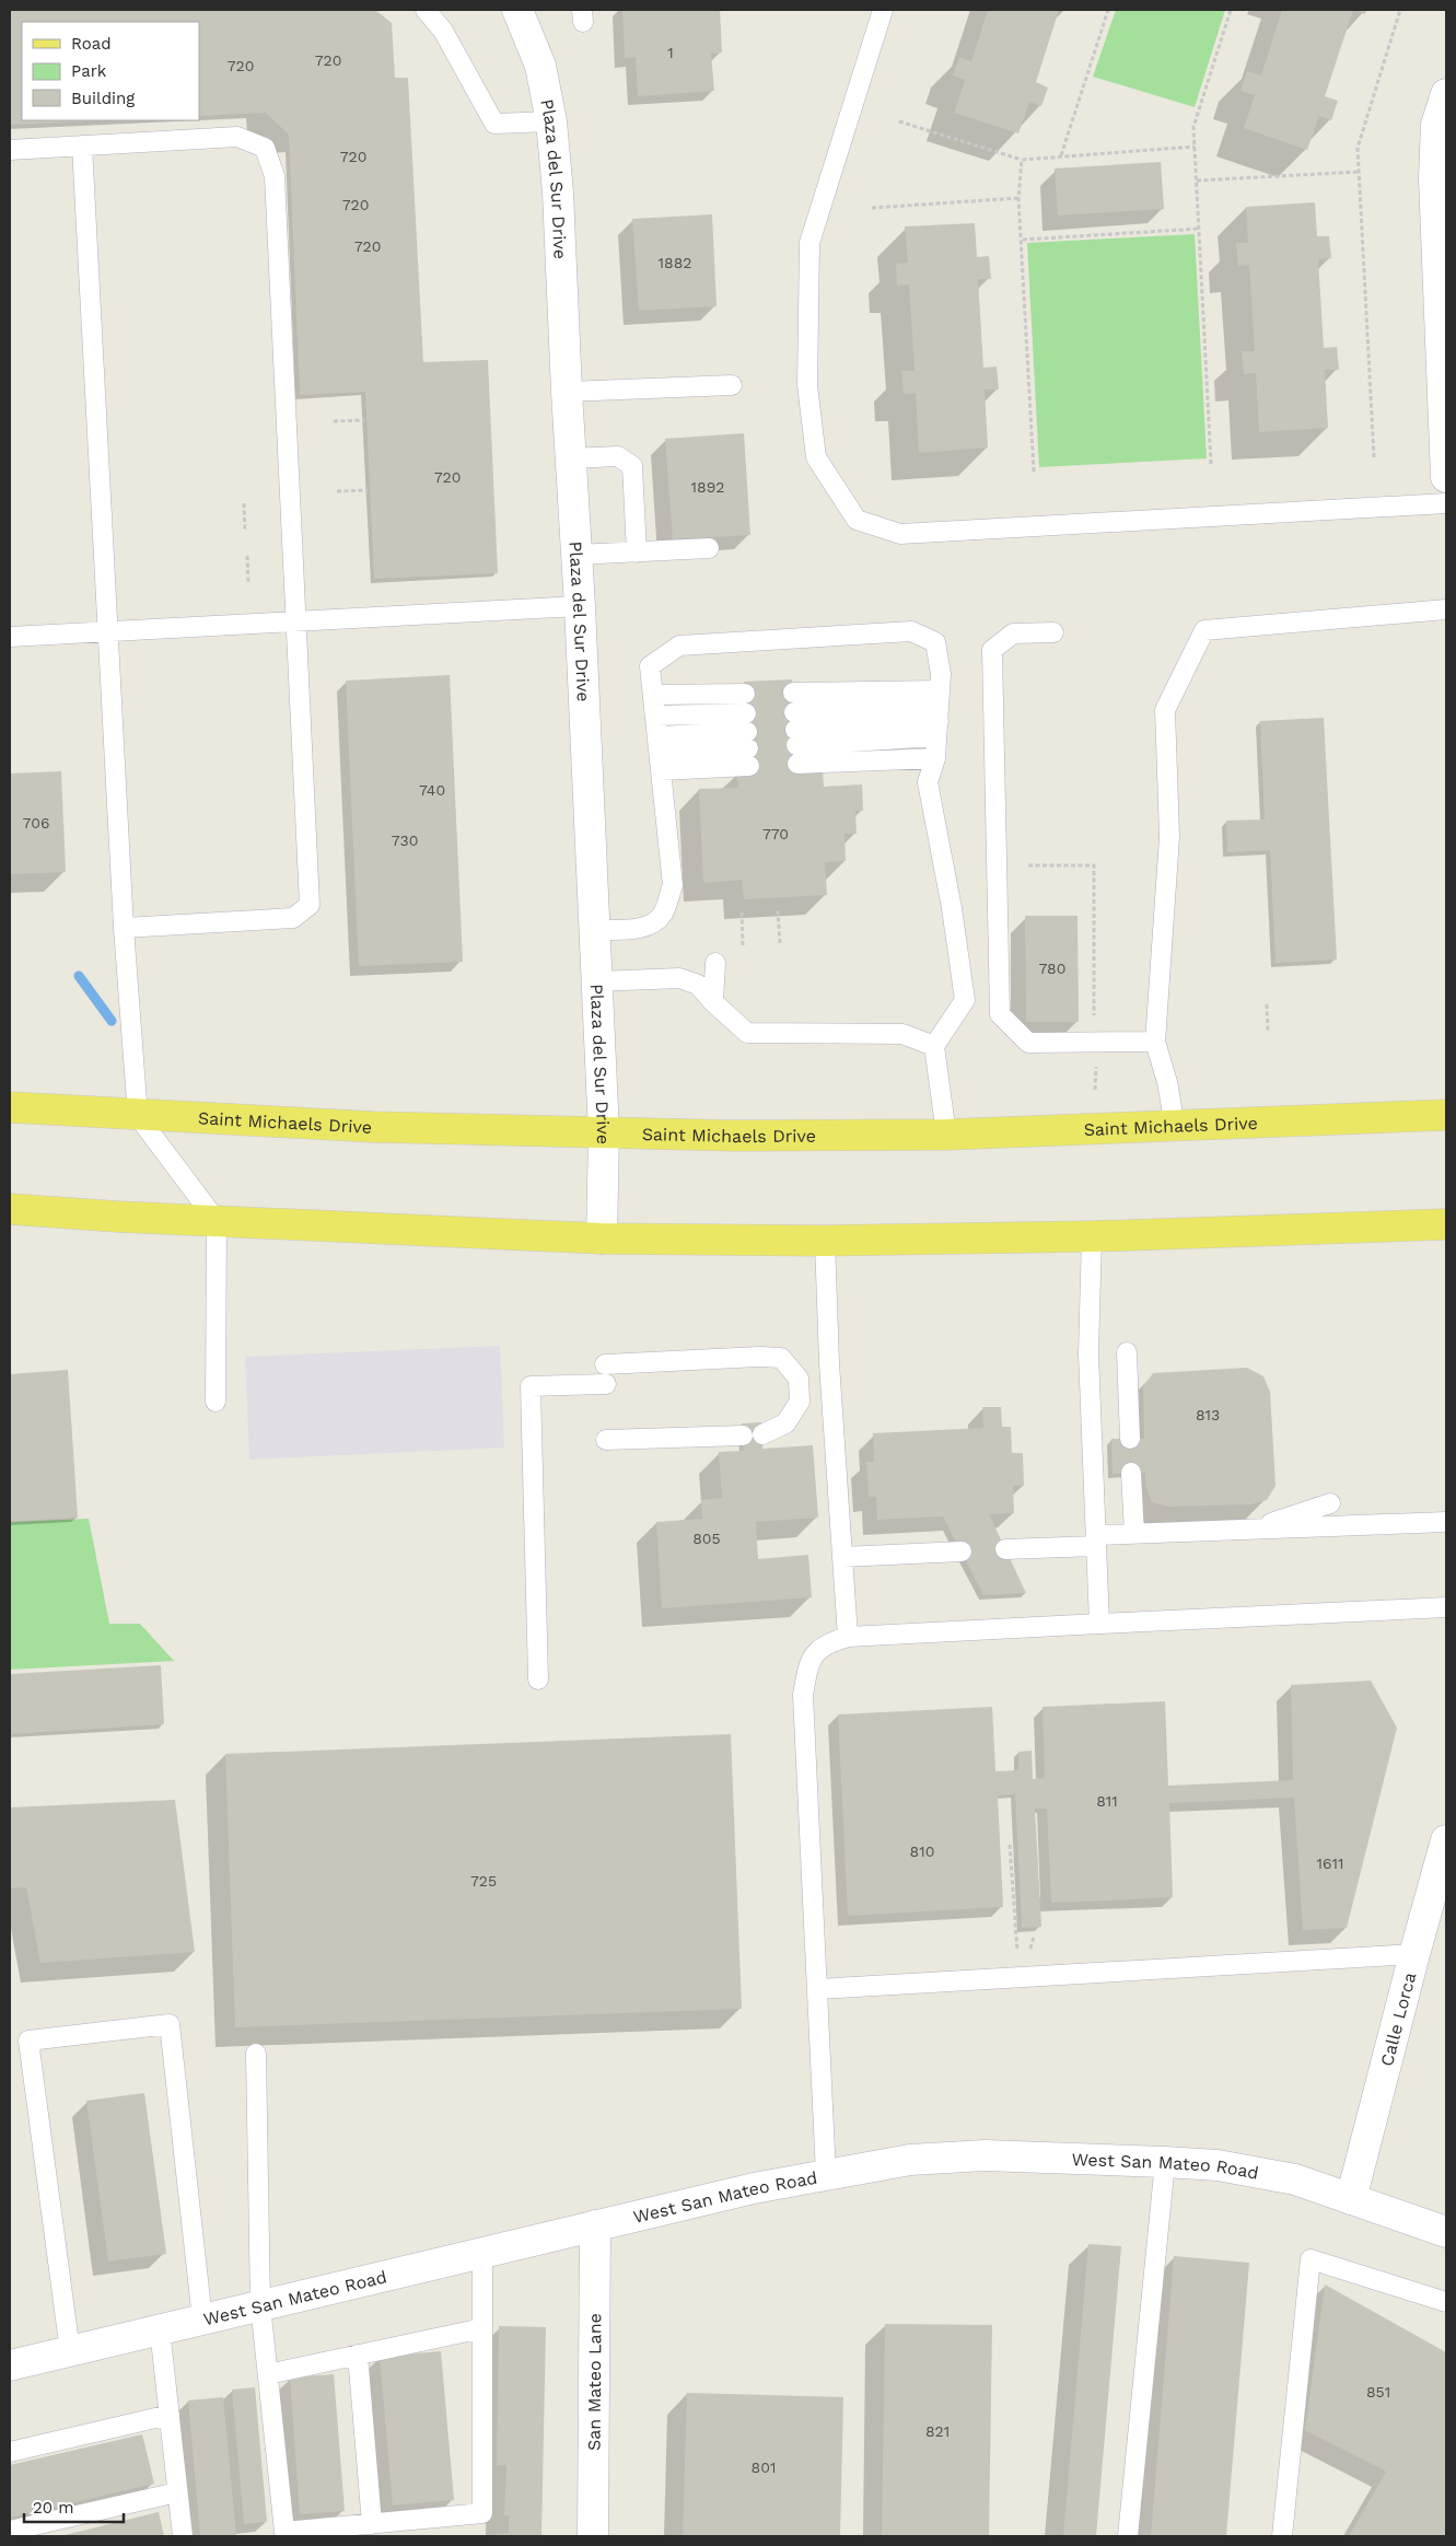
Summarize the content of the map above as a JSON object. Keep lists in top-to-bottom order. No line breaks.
{"streets":{"main road":["Saint Michaels Drive"],"street":["Plaza del Sur Drive","Calle Lorca","West San Mateo Road","San Mateo Lane"]},"crossings":[["Plaza del Sur Drive","Saint Michaels Drive"],["Calle Lorca","West San Mateo Road"],["West San Mateo Road","San Mateo Lane"]],"house_numbers":["1","720","720","720","720","720","1882","720","1892","740","706","770","730","780","813","805","811","810","1611","725","851","821","801"],"legend":["Road","Park","Building"],"scale_bar":"20 m"}
